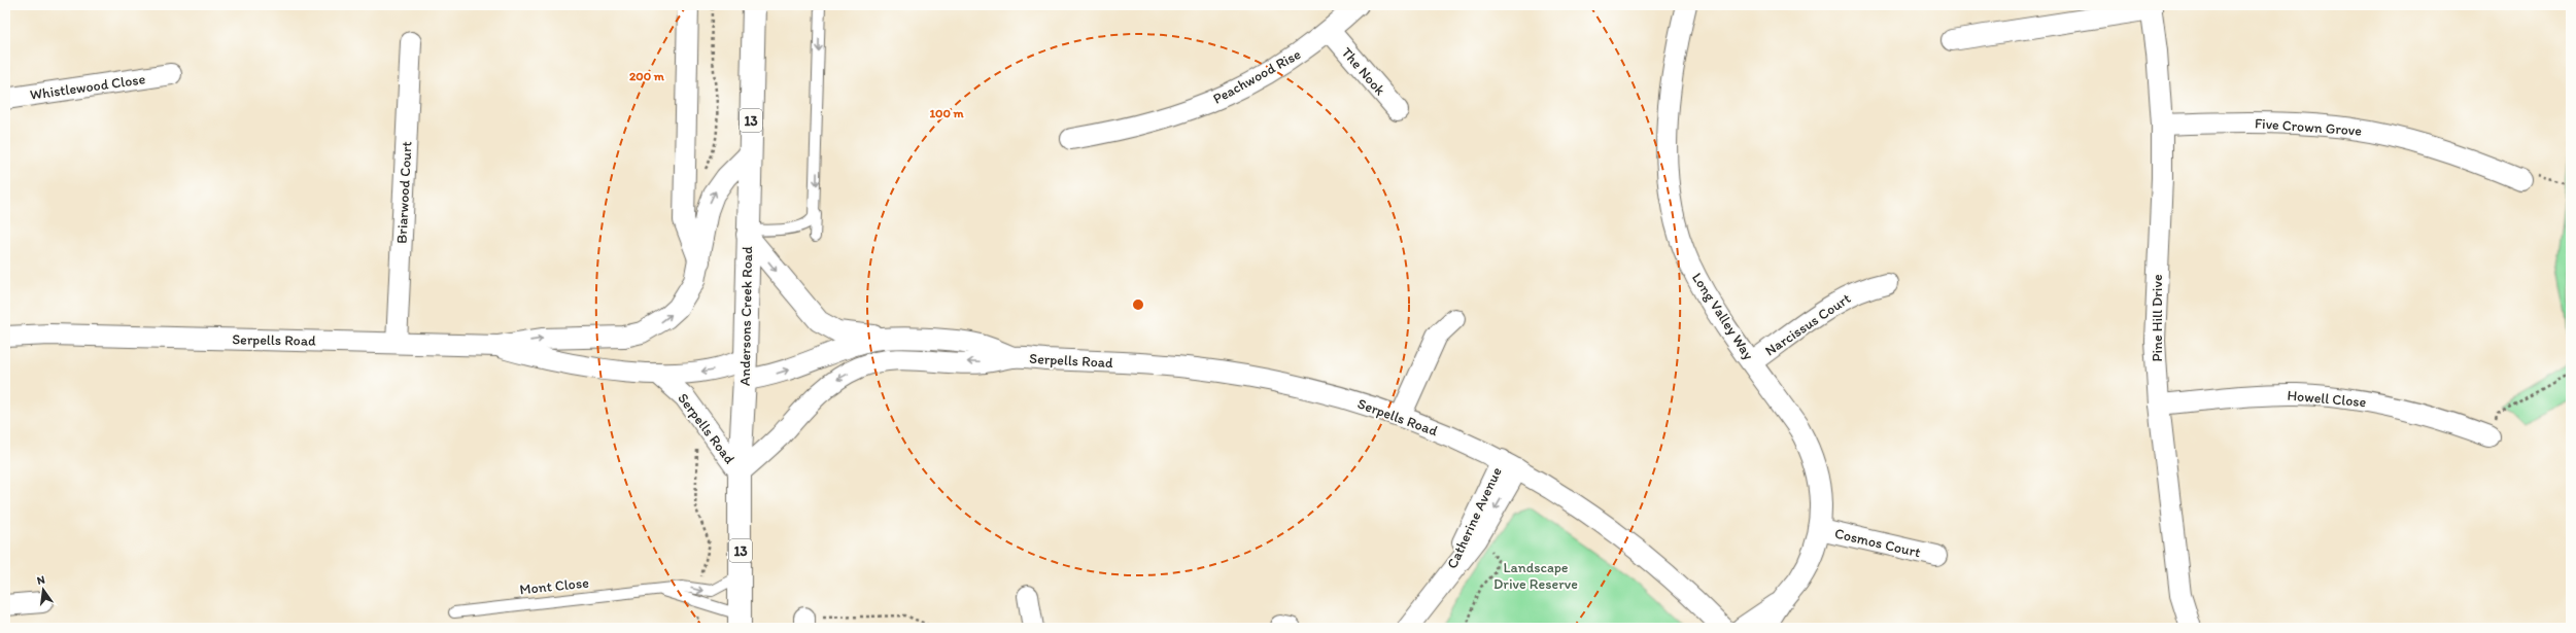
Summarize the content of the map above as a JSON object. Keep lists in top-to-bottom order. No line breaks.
{"streets":{"main road":["13","Andersons Creek Road"],"street":["The Nook","Peachwood Rise","Whistlewood Close","Five Crown Grove","Briarwood Court","Long Valley Way","Pine Hill Drive","Narcissus Court","Serpells Road","Howell Close","Catherine Avenue","Cosmos Court"],"lane":["Mont Close"]},"crossings":[["The Nook","Peachwood Rise"],["Five Crown Grove","Pine Hill Drive"],["Briarwood Court","Serpells Road"],["Andersons Creek Road","Serpells Road"],["Andersons Creek Road","Mont Close"],["Long Valley Way","Narcissus Court"],["Long Valley Way","Cosmos Court"],["Pine Hill Drive","Howell Close"],["Serpells Road","Catherine Avenue"]],"parks":["Landscape Drive Reserve"],"north":"top","rings":["200 m","100 m"]}
